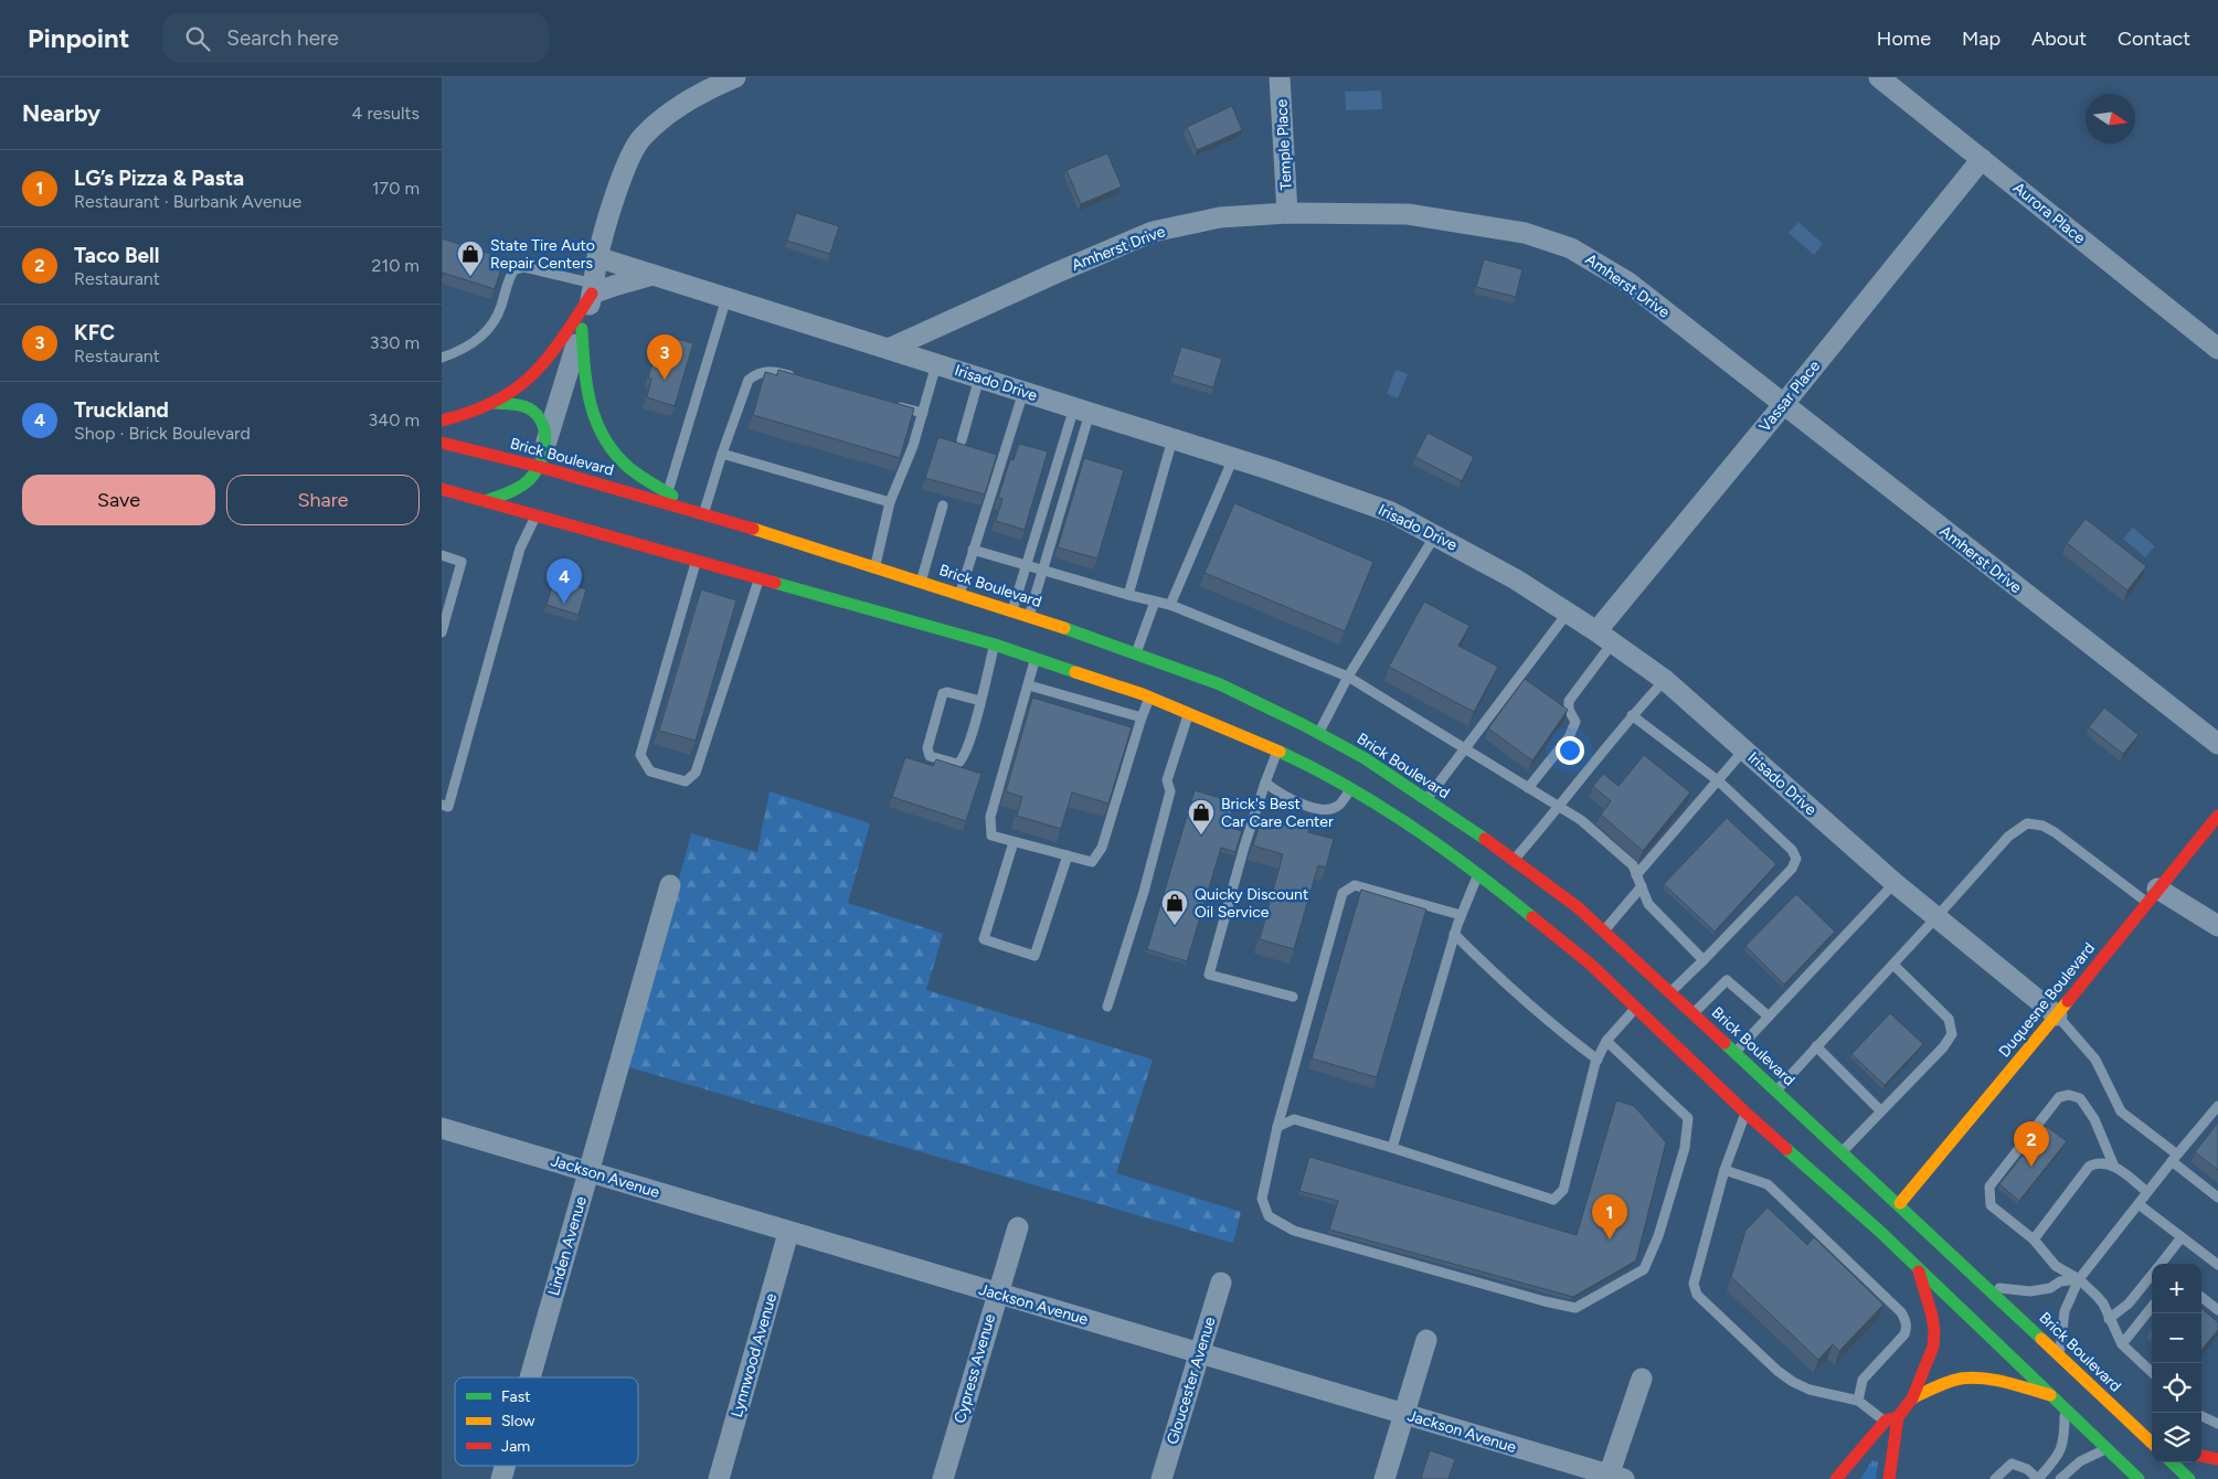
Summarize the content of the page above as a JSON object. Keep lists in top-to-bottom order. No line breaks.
{"streets":{"main road":["Brick Boulevard","Duquesne Boulevard"],"street":["Temple Place","Aurora Place","Amherst Drive","Irisado Drive","Vassar Place","Jackson Avenue","Linden Avenue","Lynnwood Avenue","Cypress Avenue","Gloucester Avenue"]},"crossings":[["Temple Place","Amherst Drive"],["Aurora Place","Vassar Place"],["Amherst Drive","Irisado Drive"],["Amherst Drive","Vassar Place"],["Irisado Drive","Vassar Place"],["Irisado Drive","Duquesne Boulevard"],["Brick Boulevard","Duquesne Boulevard"],["Jackson Avenue","Linden Avenue"],["Jackson Avenue","Lynnwood Avenue"],["Jackson Avenue","Cypress Avenue"],["Jackson Avenue","Gloucester Avenue"]],"places":{"shop":["State Tire Auto Repair Centers","Brick's Best Car Care Center","Quicky Discount Oil Service"]},"legend":["Fast","Slow","Jam"],"north":"right","page":{"header":"Pinpoint","search":"Search here","nav":["Home","Map","About","Contact"],"heading":["Nearby","4 results"],"list":[{"mark":"1","name":"LG’s Pizza & Pasta","note":"Restaurant · Burbank Avenue","value":"170 m"},{"mark":"2","name":"Taco Bell","note":"Restaurant","value":"210 m"},{"mark":"3","name":"KFC","note":"Restaurant","value":"330 m"},{"mark":"4","name":"Truckland","note":"Shop · Brick Boulevard","value":"340 m"}],"pins":["3","4","2","1"],"buttons":["Save","Share"],"map_buttons":["+","−"]}}
